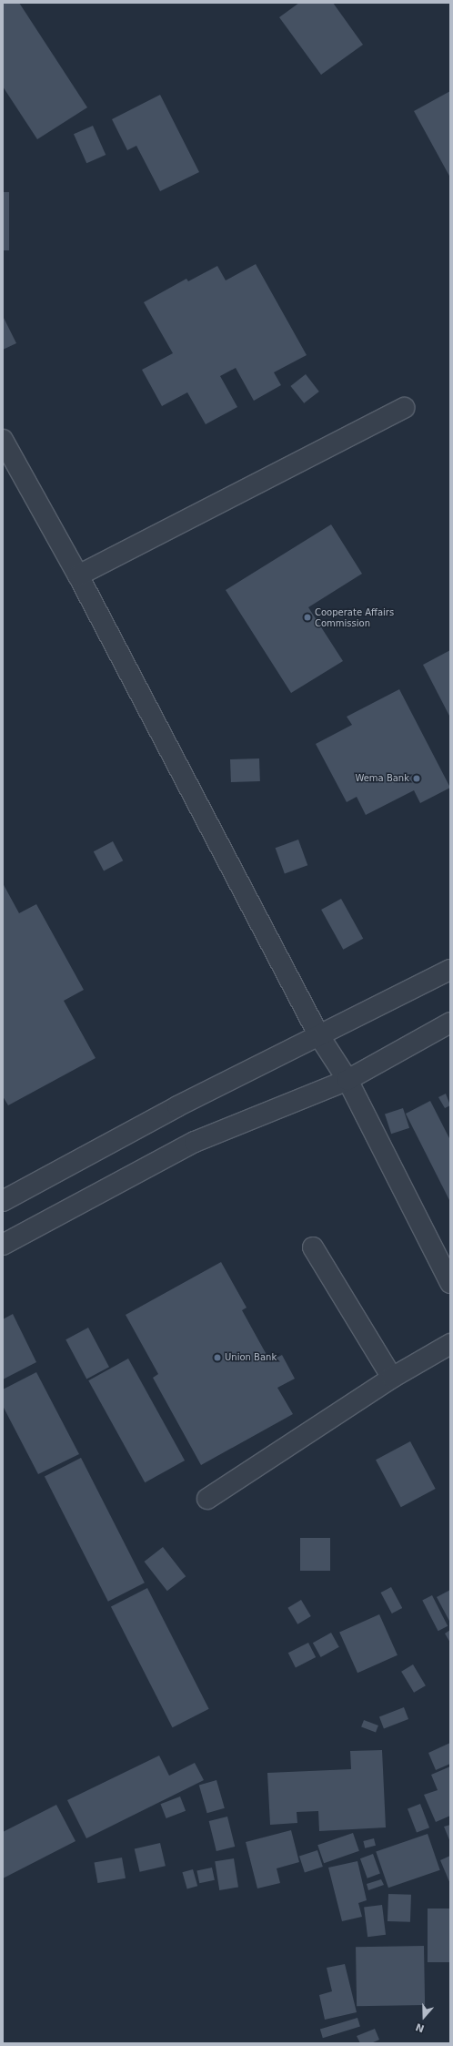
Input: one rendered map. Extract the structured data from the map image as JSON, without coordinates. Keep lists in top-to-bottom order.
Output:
{
  "places": ["Cooperate Affairs Commission", "Wema Bank", "Union Bank"],
  "north": "bottom"
}
